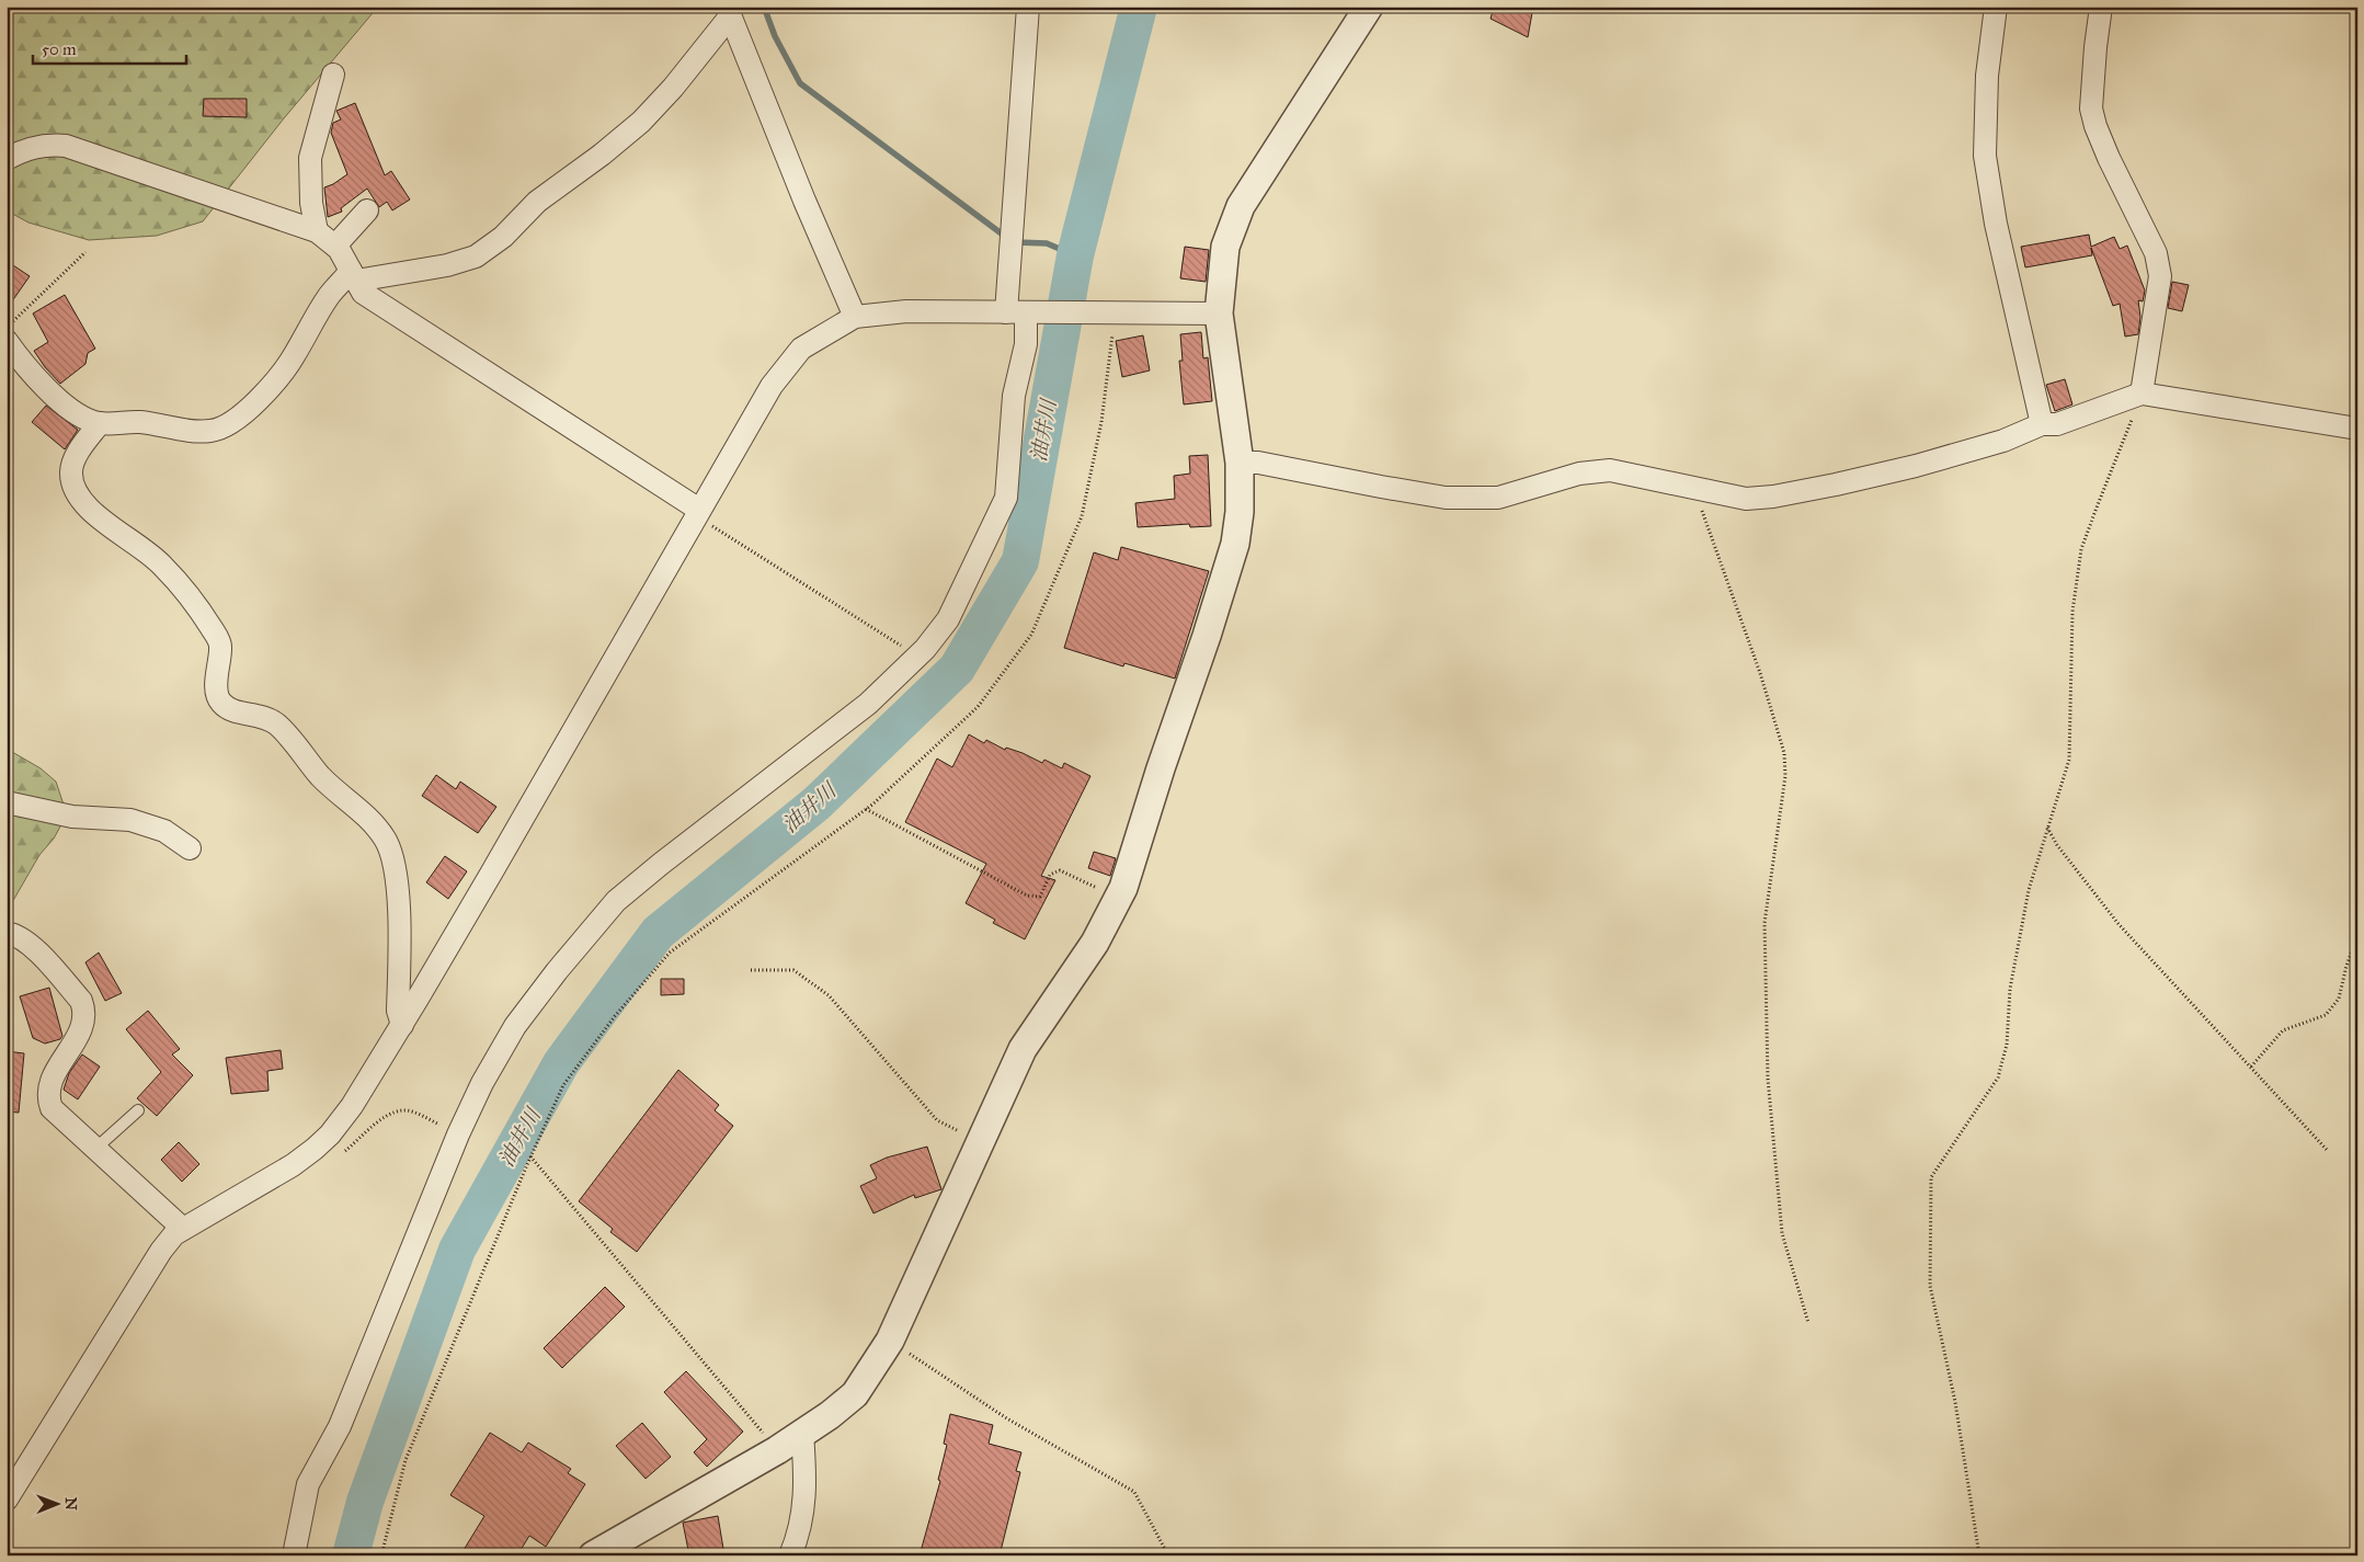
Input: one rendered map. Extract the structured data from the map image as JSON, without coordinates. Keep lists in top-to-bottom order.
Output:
{
  "water": ["油井川"],
  "scale_bar": "50 m",
  "north": "right"
}
